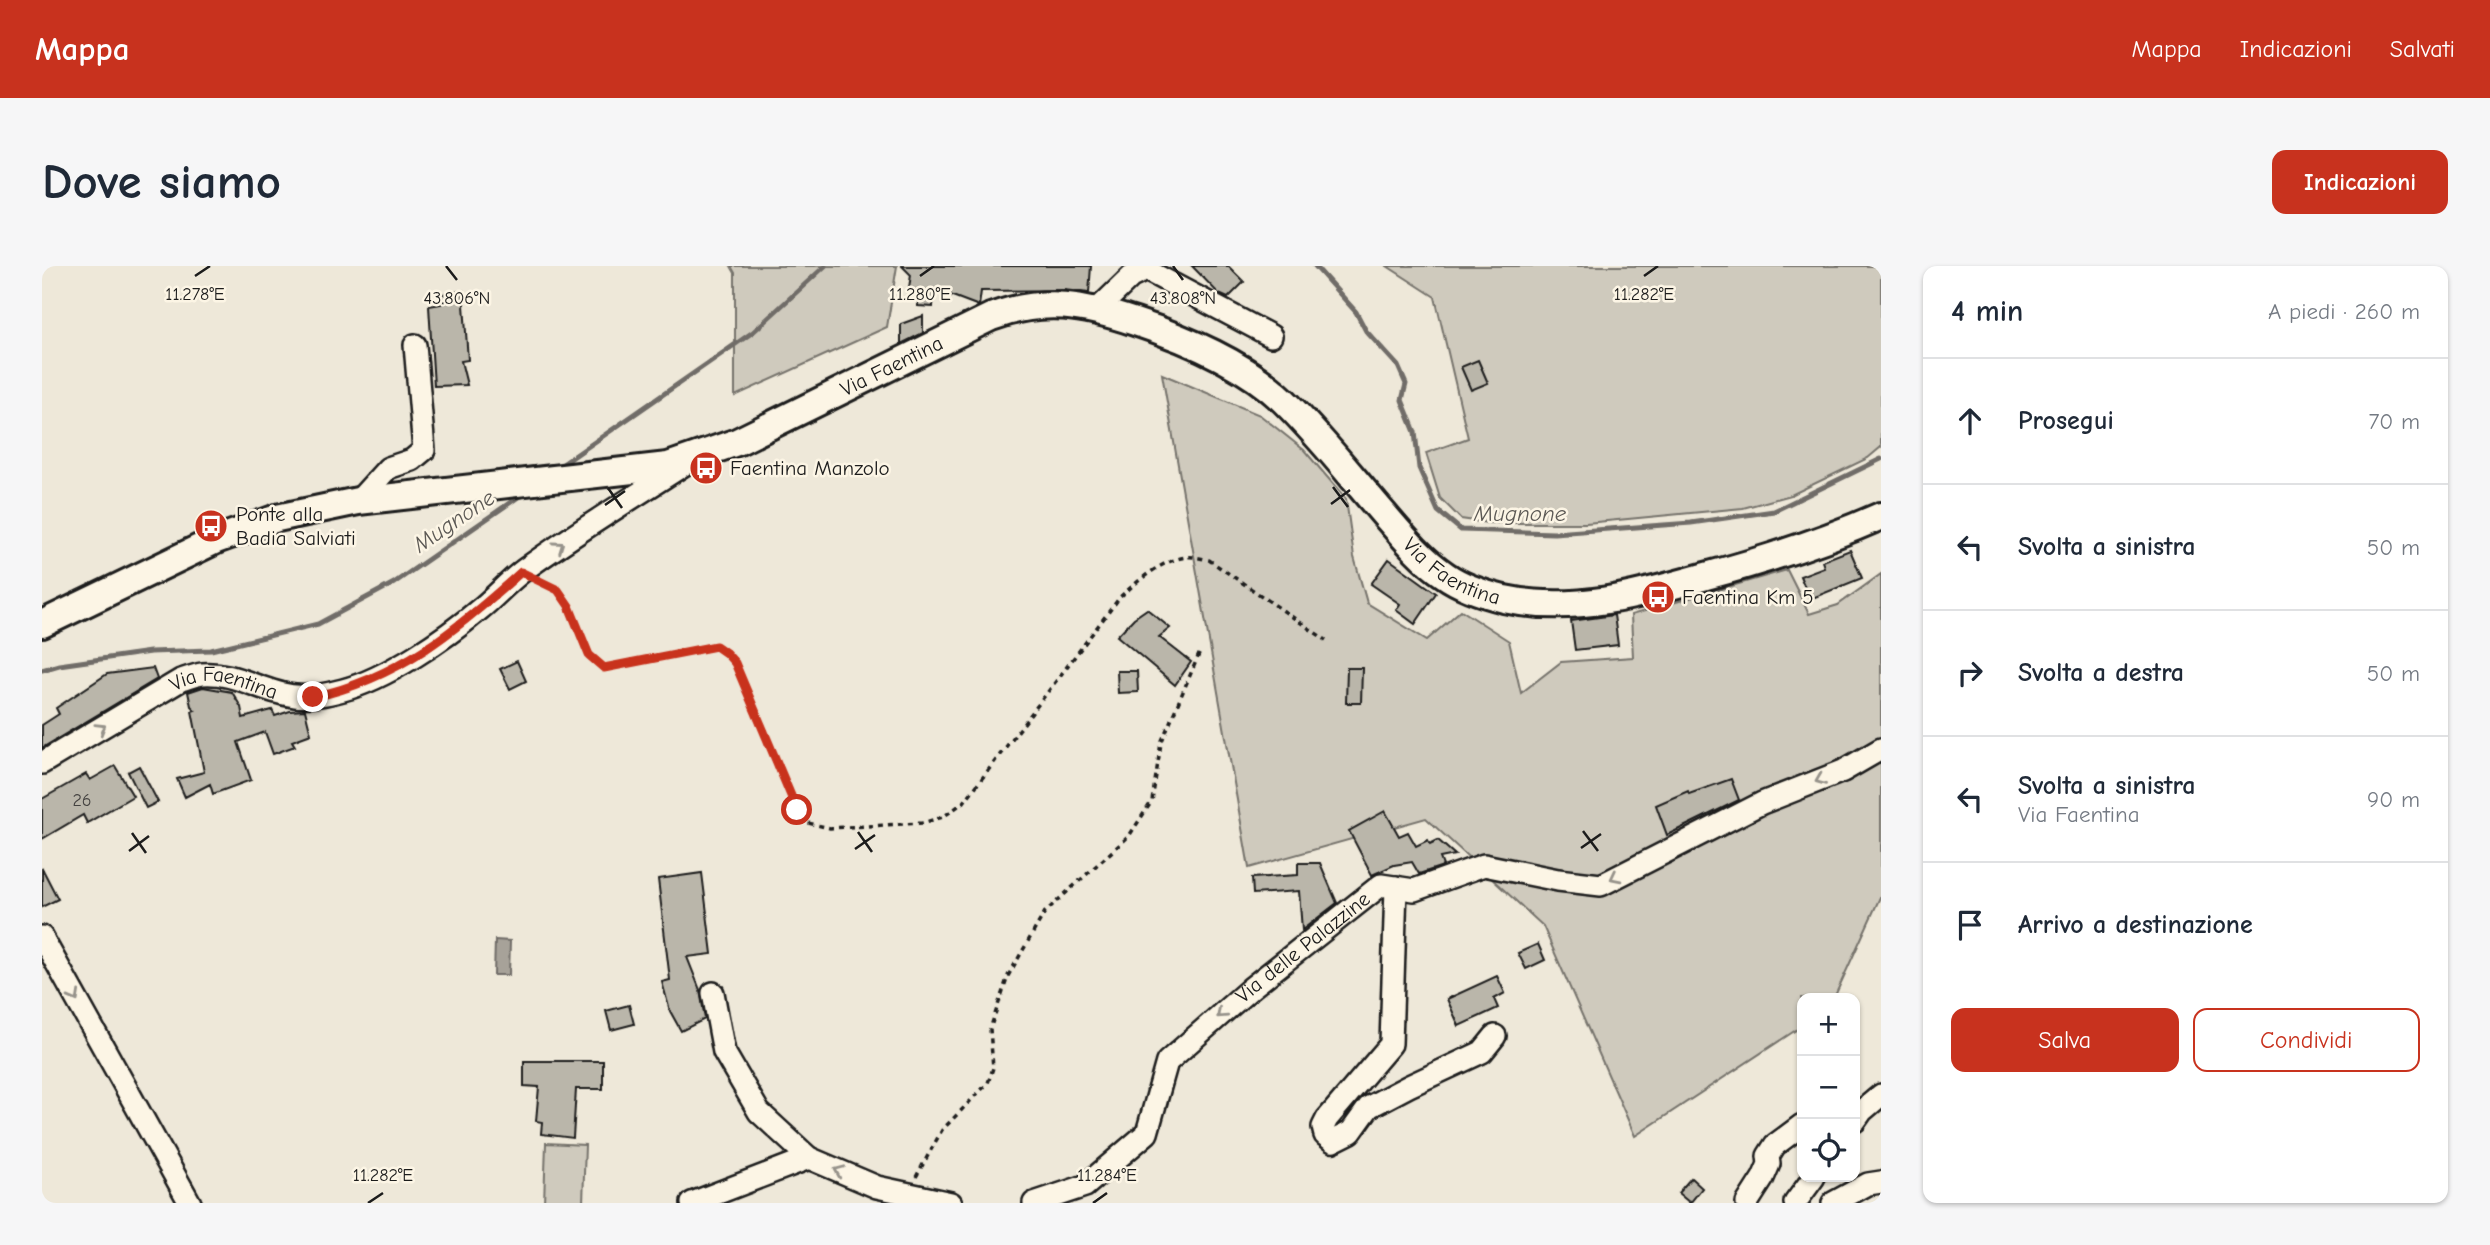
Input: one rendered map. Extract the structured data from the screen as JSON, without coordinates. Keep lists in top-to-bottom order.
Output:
{
  "streets": {
    "main road": ["Via Faentina"],
    "street": ["Via delle Palazzine"]
  },
  "one_way": ["Via delle Palazzine"],
  "water": ["Mugnone"],
  "places": {
    "bus stop": ["Faentina Manzolo", "Ponte alla Badia Salviati", "Faentina Km 5"]
  },
  "house_numbers": ["26"],
  "page": {
    "header": "Mappa",
    "nav": ["Mappa", "Indicazioni", "Salvati"],
    "buttons": [
      "Indicazioni",
      ["Salva", "Condividi"]
    ],
    "title": "Dove siamo",
    "heading": ["4 min", "A piedi · 260 m"],
    "list": [
      ["Prosegui", "70 m"],
      ["Svolta a sinistra", "50 m"],
      ["Svolta a destra", "50 m"],
      ["Svolta a sinistra", "Via Faentina", "90 m"],
      "Arrivo a destinazione"
    ],
    "map_buttons": ["+", "−"]
  },
  "coordinates": [
    "11.278°E",
    "11.280°E",
    "11.282°E",
    "43.806°N",
    "43.808°N",
    "11.284°E"
  ]
}
